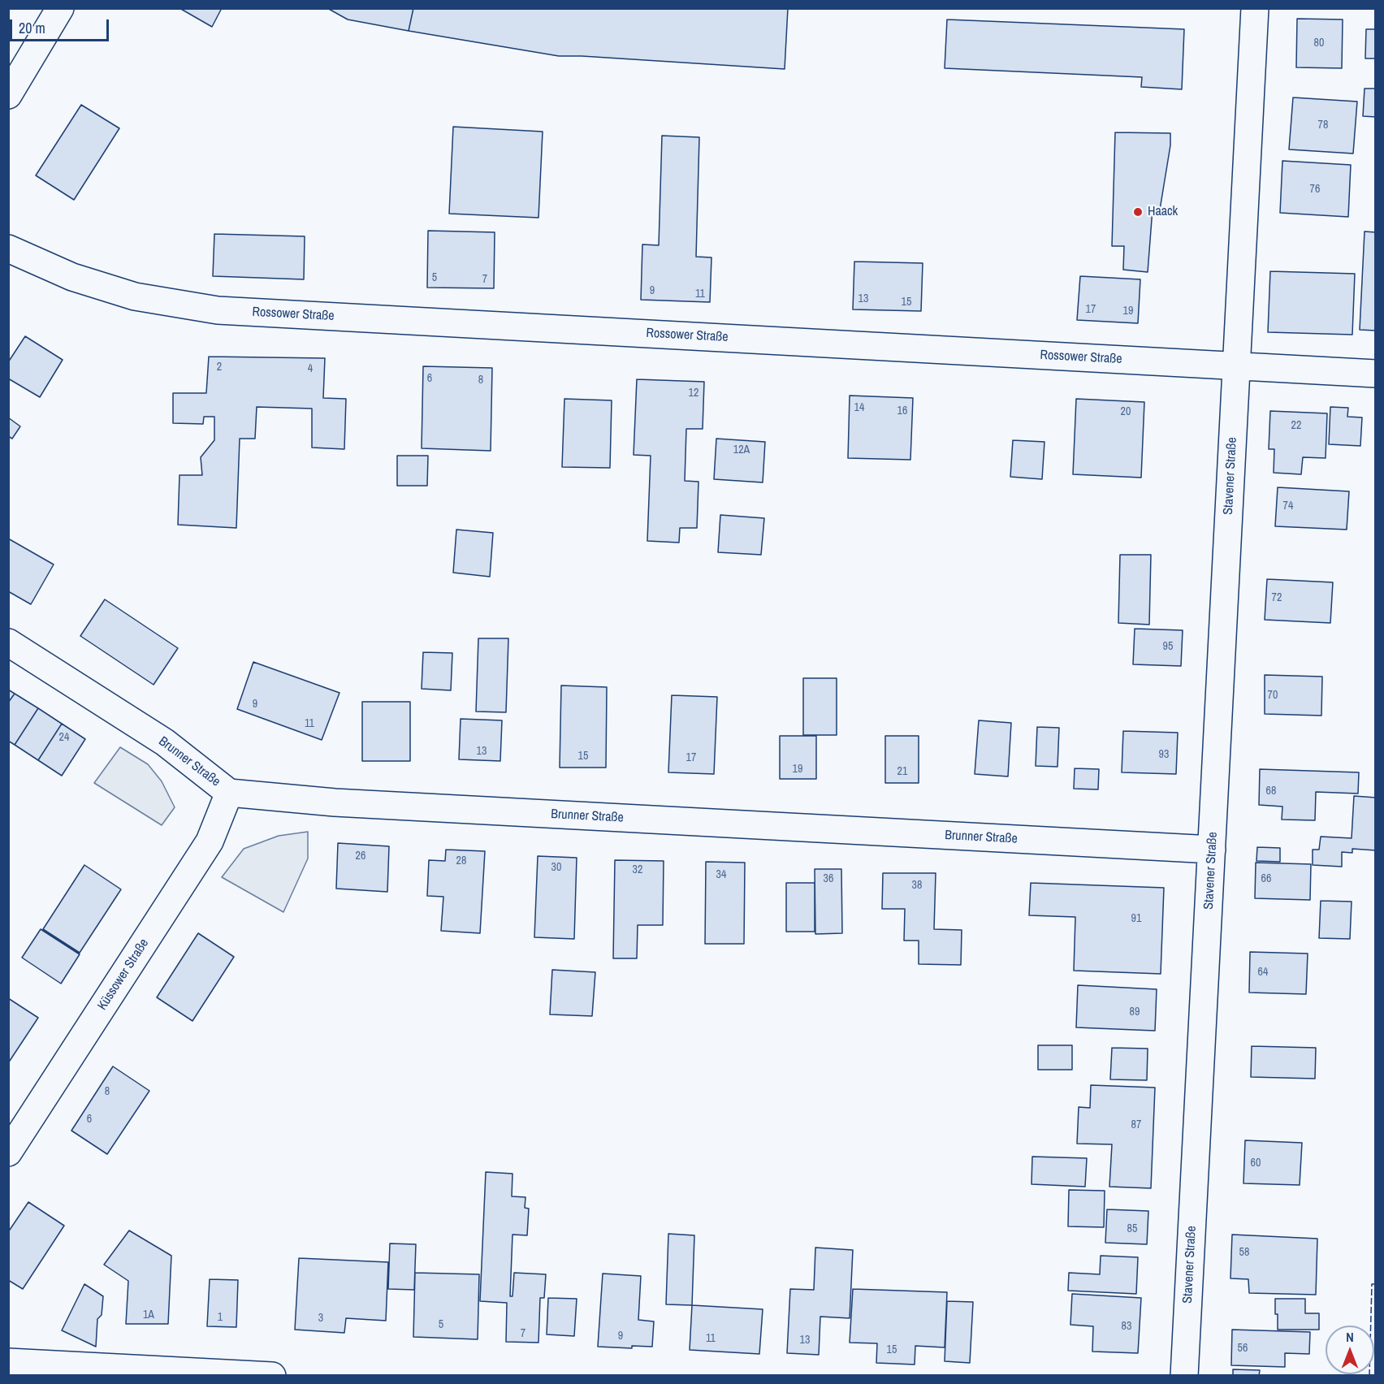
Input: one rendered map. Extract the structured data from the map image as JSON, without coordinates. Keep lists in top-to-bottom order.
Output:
{
  "streets": {
    "street": [
      "Rossower Straße",
      "Stavener Straße",
      "Brunner Straße",
      "Küssower Straße"
    ]
  },
  "crossings": [
    ["Rossower Straße", "Stavener Straße"],
    ["Stavener Straße", "Brunner Straße"],
    ["Brunner Straße", "Küssower Straße"]
  ],
  "places": ["Haack"],
  "house_numbers": [
    "80",
    "78",
    "76",
    "5",
    "7",
    "9",
    "11",
    "13",
    "15",
    "17",
    "19",
    "2",
    "4",
    "6",
    "8",
    "12",
    "14",
    "16",
    "20",
    "22",
    "12A",
    "74",
    "72",
    "95",
    "70",
    "9",
    "11",
    "24",
    "13",
    "93",
    "15",
    "17",
    "19",
    "21",
    "68",
    "26",
    "28",
    "30",
    "32",
    "34",
    "36",
    "66",
    "38",
    "91",
    "64",
    "89",
    "8",
    "6",
    "87",
    "60",
    "85",
    "58",
    "1A",
    "1",
    "3",
    "5",
    "83",
    "7",
    "9",
    "11",
    "13",
    "56",
    "15"
  ],
  "scale_bar": "20 m",
  "north": "top"
}
